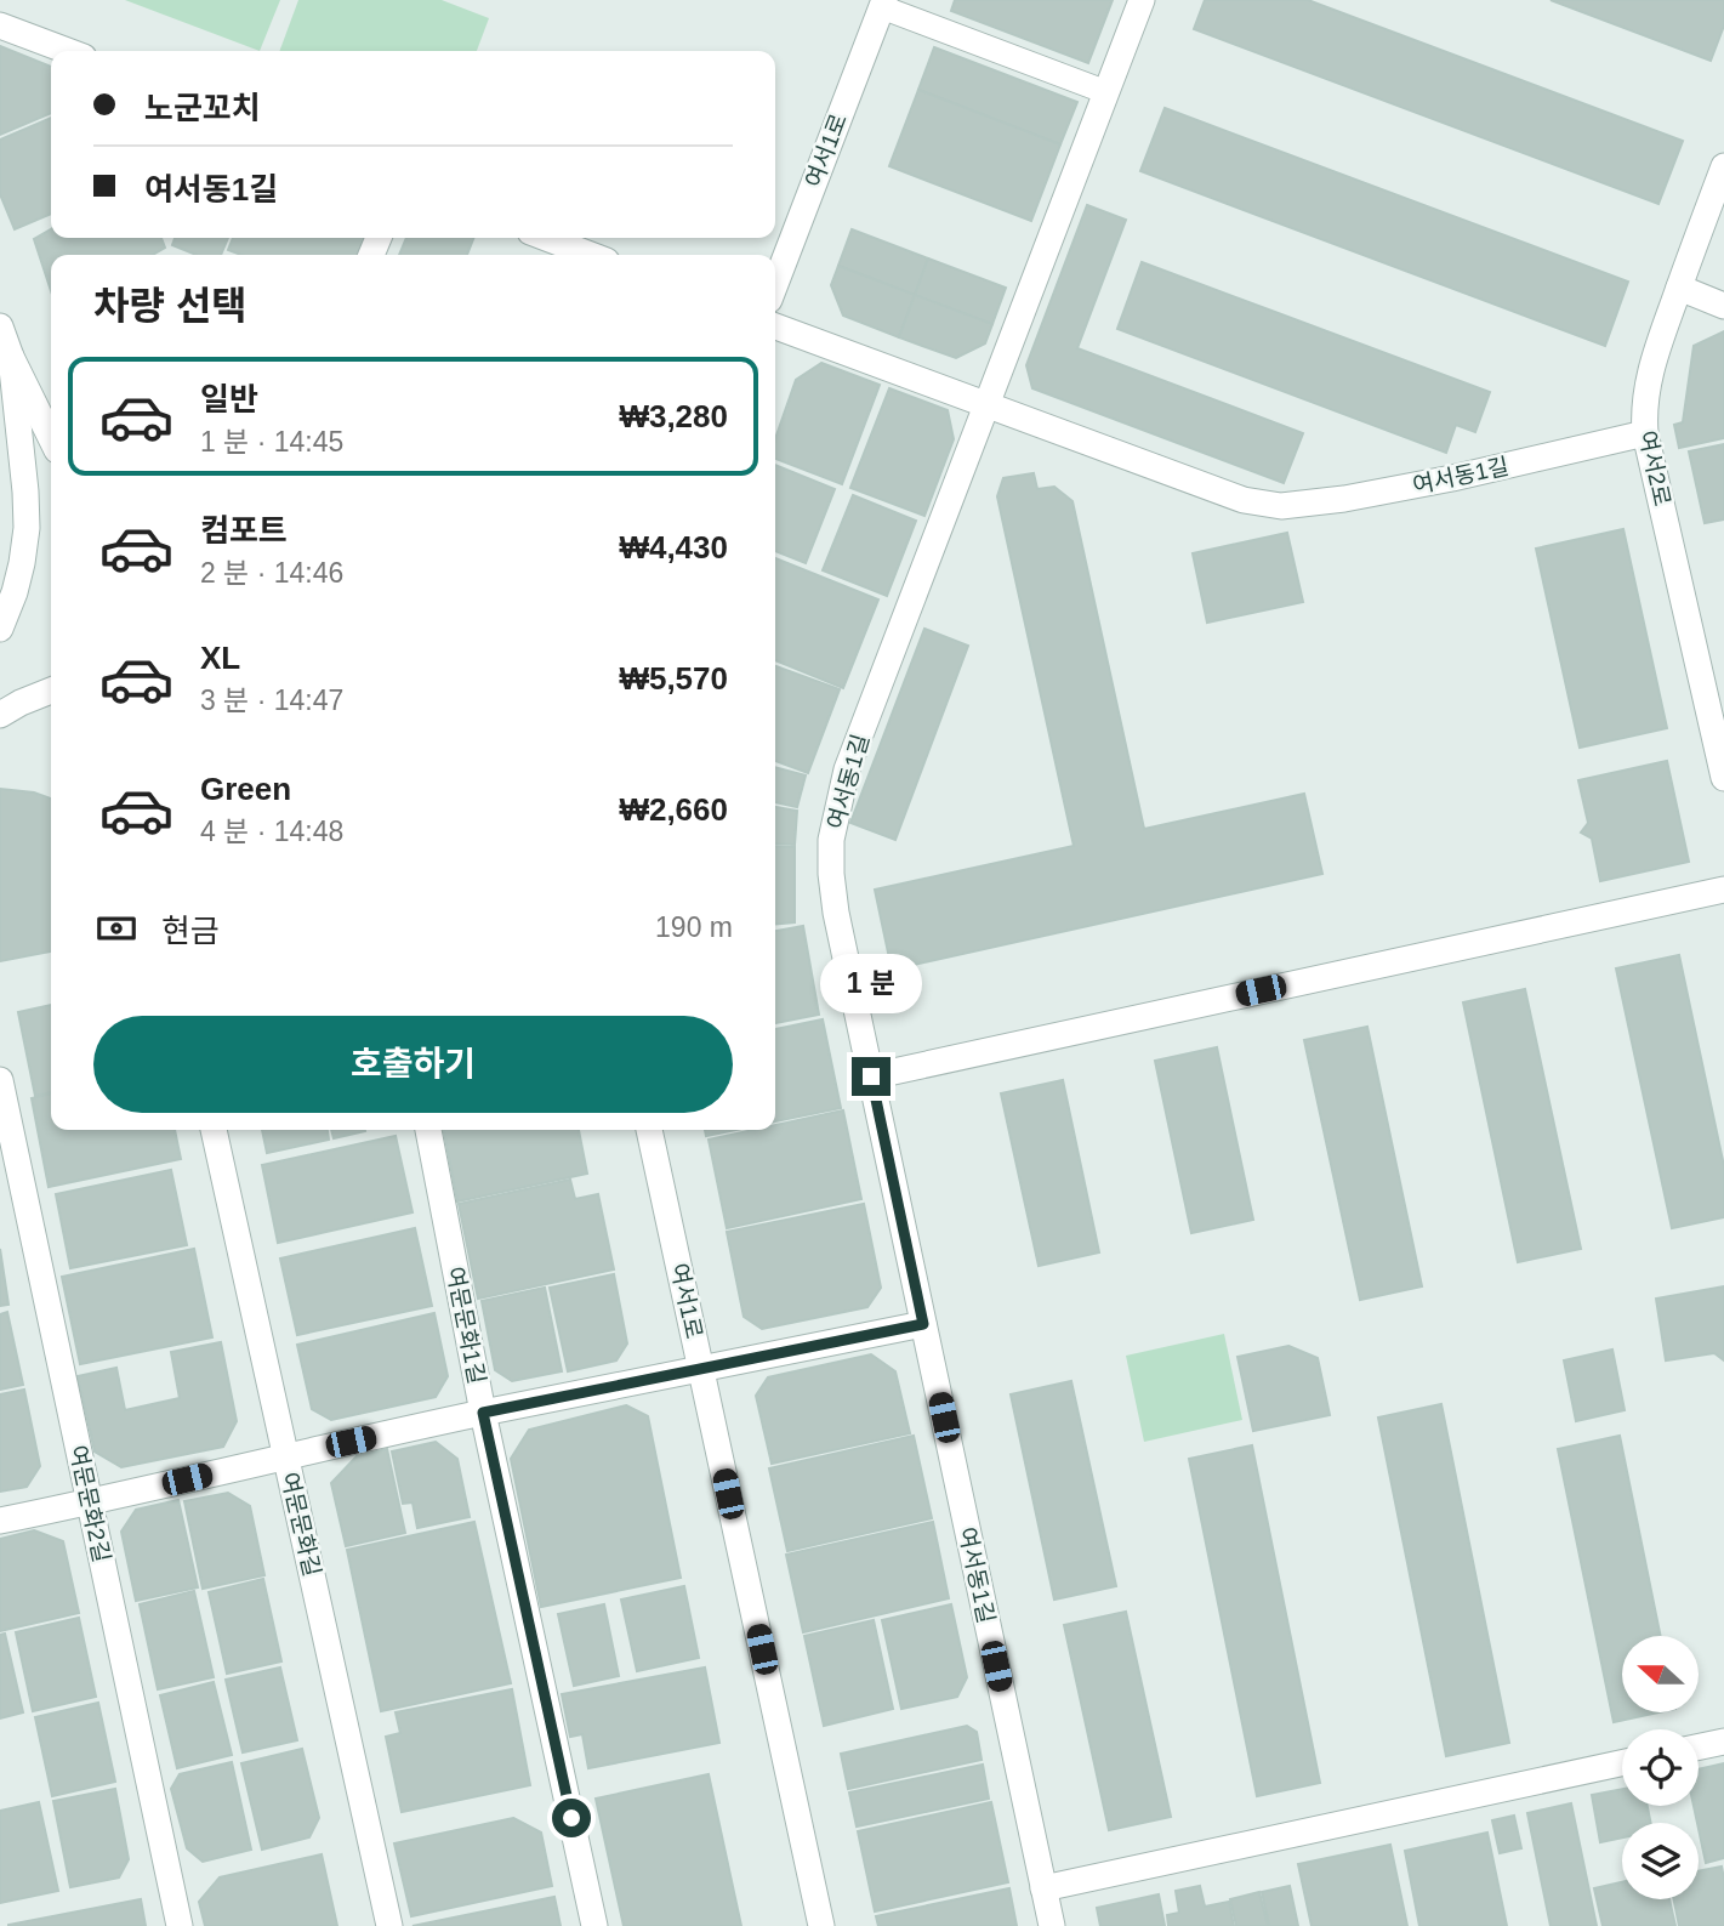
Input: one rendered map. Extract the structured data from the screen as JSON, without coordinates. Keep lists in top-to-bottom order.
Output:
{
  "streets": {
    "street": [
      "여서1로",
      "여서2로",
      "여서동1길",
      "여문문화1길",
      "여문문화2길",
      "여문문화길"
    ]
  },
  "crossings": [
    ["여서2로", "여서동1길"]
  ],
  "north": "left",
  "page": {
    "banner": ["노군꼬치", "여서동1길"],
    "heading": "차량 선택",
    "list": [
      {
        "name": "일반",
        "note": "1 분 · 14:45",
        "value": "₩3,280"
      },
      {
        "name": "컴포트",
        "note": "2 분 · 14:46",
        "value": "₩4,430"
      },
      {
        "name": "XL",
        "note": "3 분 · 14:47",
        "value": "₩5,570"
      },
      {
        "name": "Green",
        "note": "4 분 · 14:48",
        "value": "₩2,660"
      }
    ],
    "pay": ["현금", "190 m"],
    "bubble": "1 분",
    "buttons": "호출하기"
  }
}
